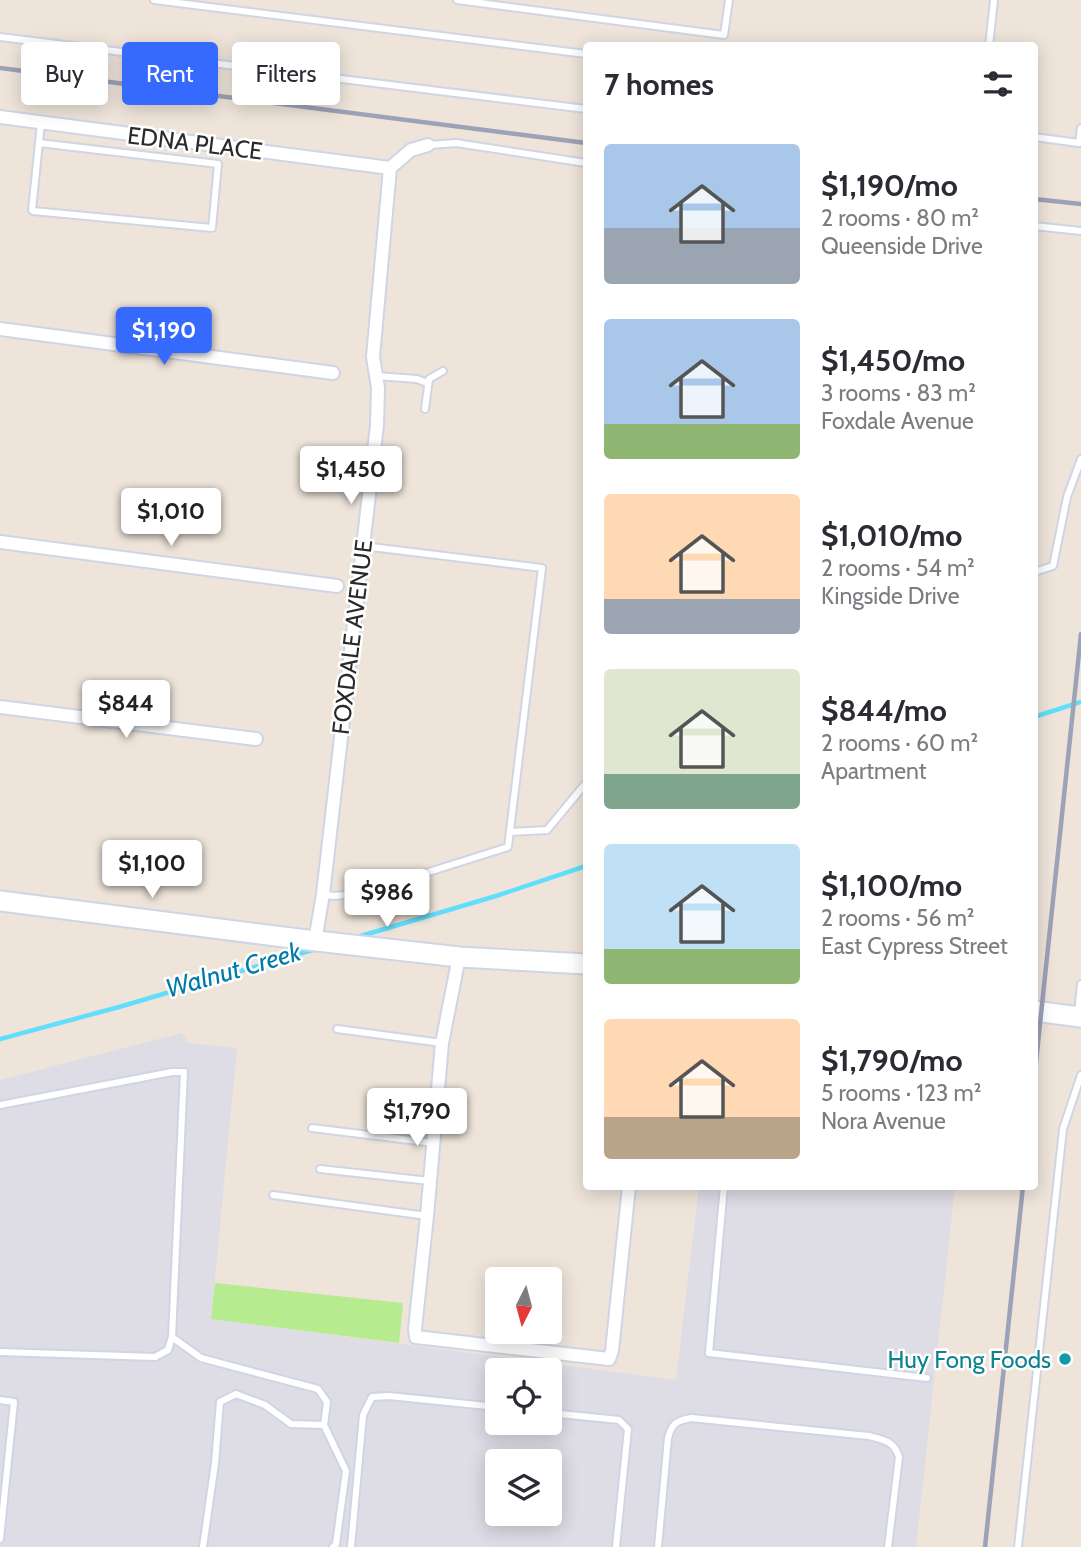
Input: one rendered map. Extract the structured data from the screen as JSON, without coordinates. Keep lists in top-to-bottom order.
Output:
{
  "streets": {
    "street": ["EDNA PLACE", "FOXDALE AVENUE"]
  },
  "crossings": [
    ["EDNA PLACE", "FOXDALE AVENUE"]
  ],
  "water": ["Walnut Creek"],
  "places": ["Huy Fong Foods"],
  "north": "bottom",
  "page": {
    "chip": ["Buy", "Rent", "Filters"],
    "heading": "7 homes",
    "list": [
      {
        "name": "$1,190/mo",
        "note": "2 rooms · 80 m² · Queenside Drive"
      },
      {
        "name": "$1,450/mo",
        "note": "3 rooms · 83 m² · Foxdale Avenue"
      },
      {
        "name": "$1,010/mo",
        "note": "2 rooms · 54 m² · Kingside Drive"
      },
      {
        "name": "$844/mo",
        "note": "2 rooms · 60 m² · Apartment"
      },
      {
        "name": "$1,100/mo",
        "note": "2 rooms · 56 m² · East Cypress Street"
      },
      {
        "name": "$1,790/mo",
        "note": "5 rooms · 123 m² · Nora Avenue"
      }
    ],
    "price": [
      "$1,190",
      "$1,450",
      "$1,010",
      "$844",
      "$1,100",
      "$986",
      "$1,790"
    ]
  }
}
